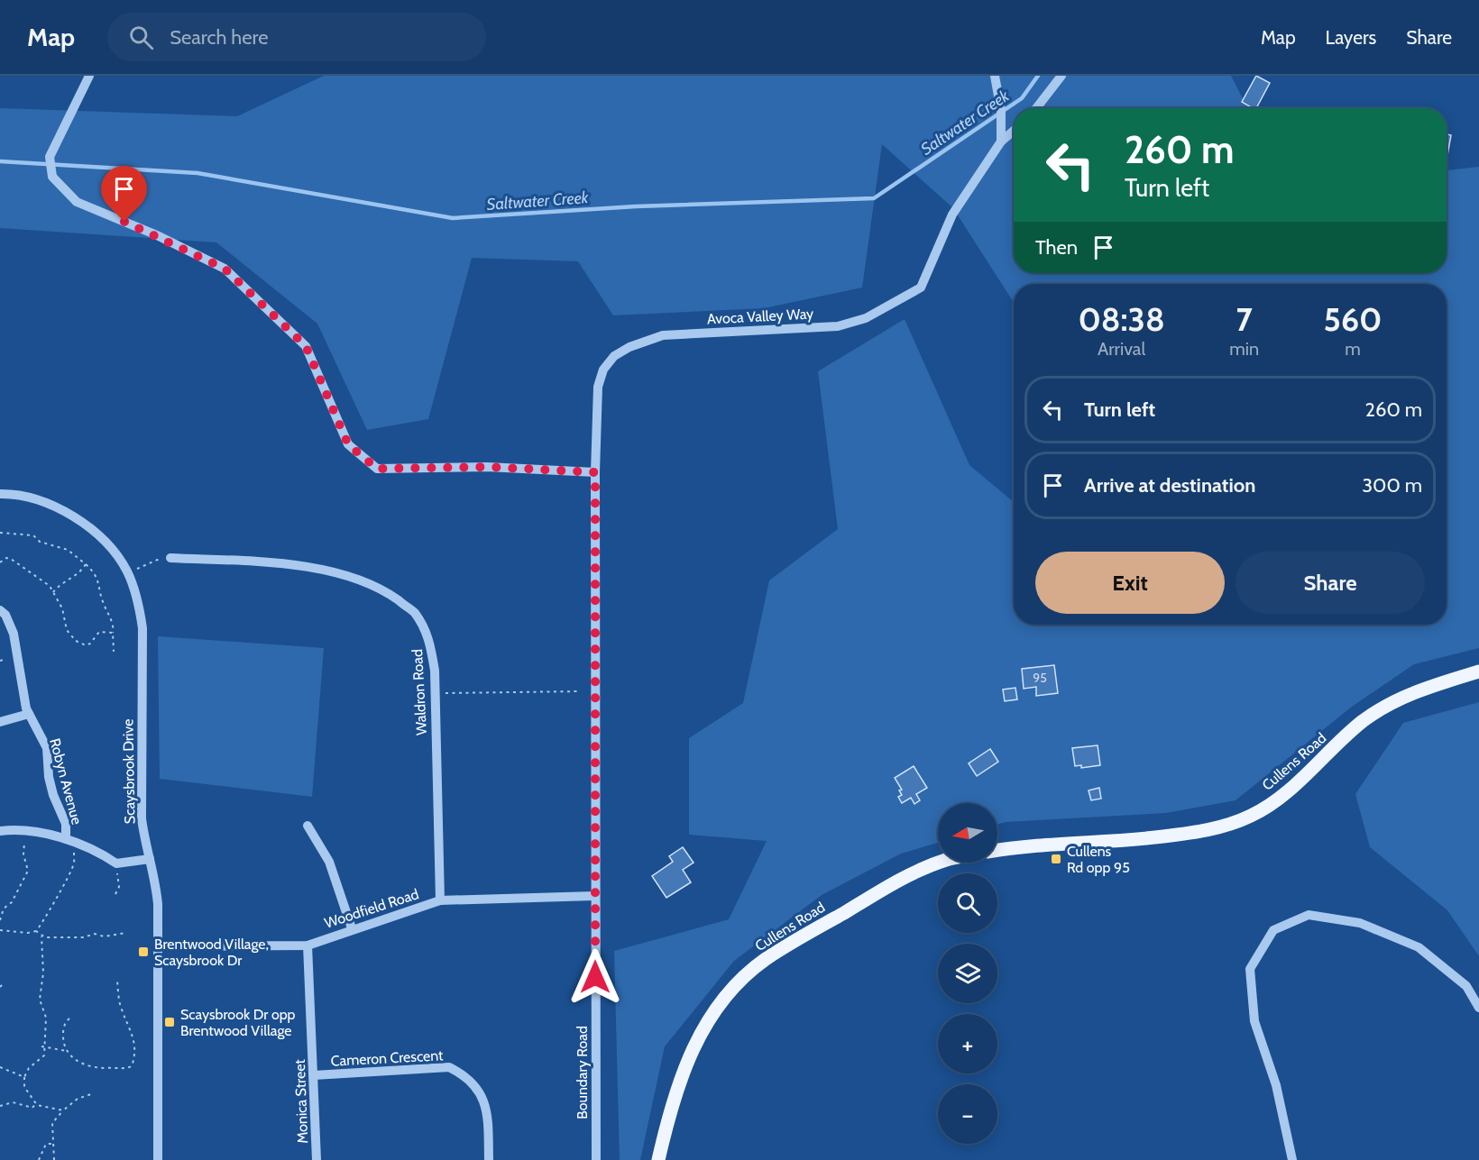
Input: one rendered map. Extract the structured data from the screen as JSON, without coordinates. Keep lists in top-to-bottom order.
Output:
{
  "streets": {
    "main road": ["Cullens Road"],
    "street": [
      "Avoca Valley Way",
      "Waldron Road",
      "Scaysbrook Drive",
      "Robyn Avenue",
      "Woodfield Road",
      "Cameron Crescent",
      "Boundary Road",
      "Monica Street"
    ]
  },
  "crossings": [
    ["Avoca Valley Way", "Boundary Road"],
    ["Waldron Road", "Woodfield Road"],
    ["Scaysbrook Drive", "Woodfield Road"],
    ["Woodfield Road", "Boundary Road"],
    ["Woodfield Road", "Monica Street"],
    ["Cameron Crescent", "Monica Street"]
  ],
  "water": ["Saltwater Creek"],
  "places": {
    "transit": ["Cullens Rd opp 95", "Brentwood Village, Scaysbrook Dr", "Scaysbrook Dr opp Brentwood Village"]
  },
  "house_numbers": ["95"],
  "north": "left",
  "page": {
    "header": "Map",
    "search": "Search here",
    "nav": ["Map", "Layers", "Share"],
    "turn": ["260 m", "Turn left"],
    "then": "Then",
    "eta": [
      "08:38",
      "Arrival",
      "7",
      "min",
      "560",
      "m"
    ],
    "list": [
      {
        "name": "Turn left",
        "value": "260 m"
      },
      {
        "name": "Arrive at destination",
        "value": "300 m"
      }
    ],
    "buttons": ["Exit", "Share"],
    "map_buttons": ["+", "−"]
  }
}
